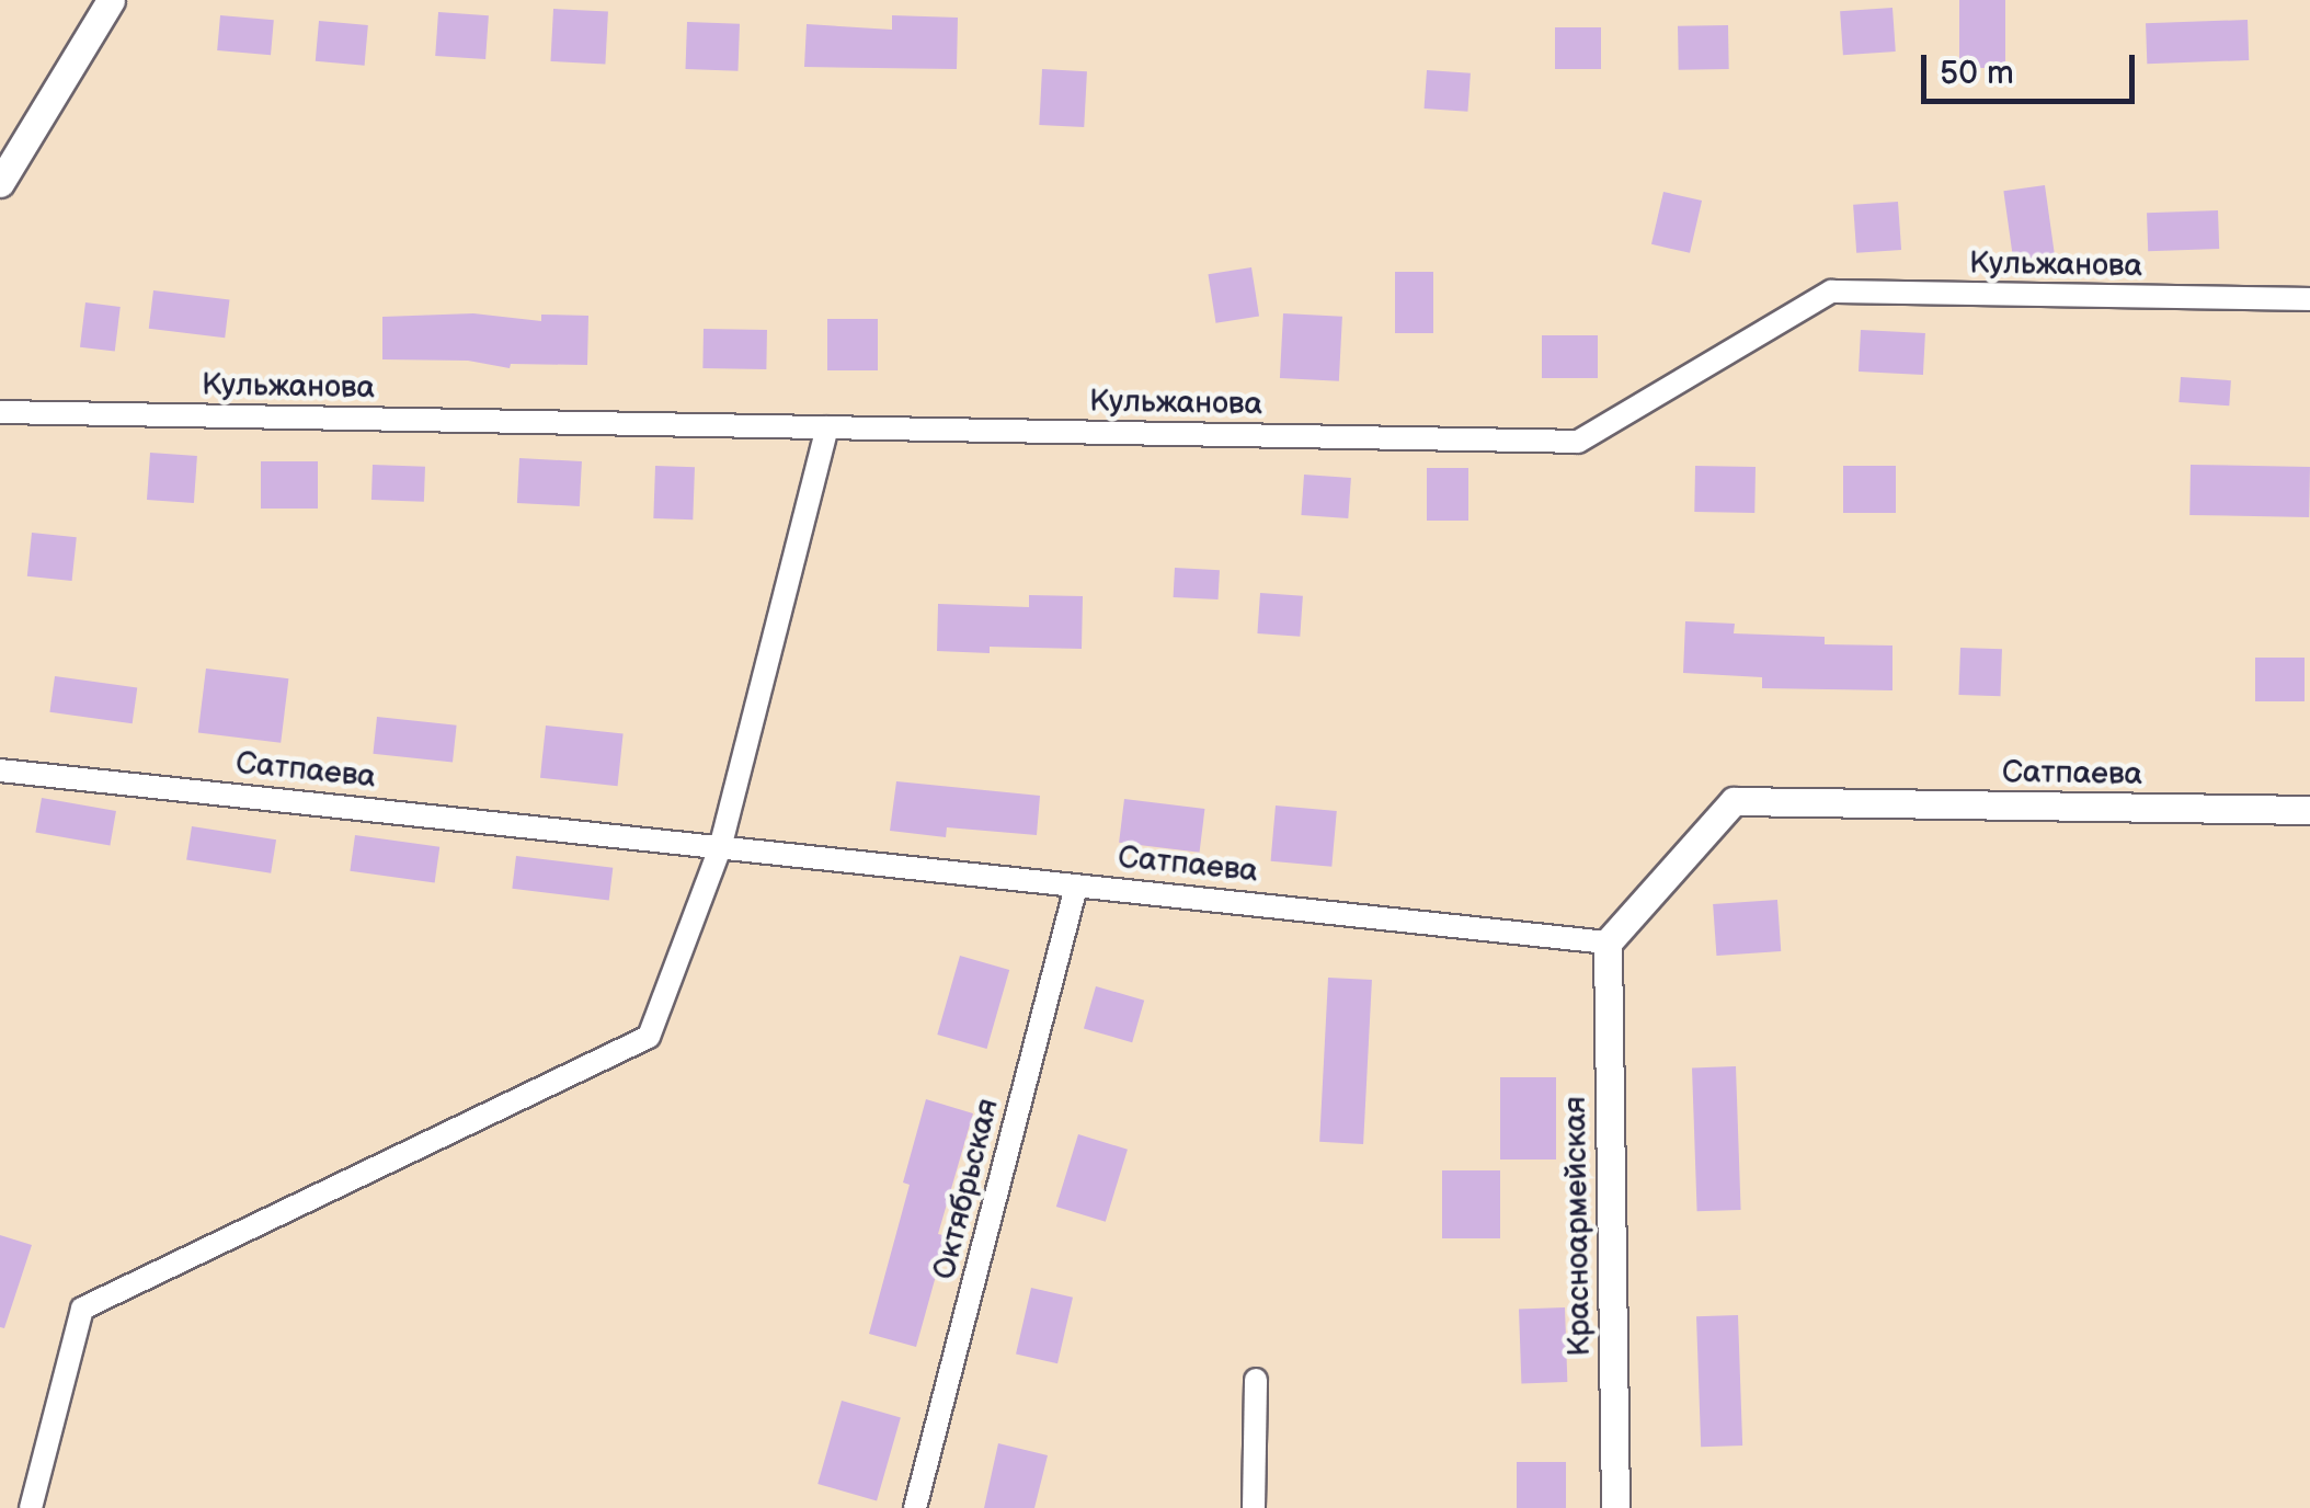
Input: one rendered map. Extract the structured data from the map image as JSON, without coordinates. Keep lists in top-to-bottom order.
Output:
{
  "streets": {
    "street": [
      "Кульжанова",
      "Сатпаева",
      "Октябрьская",
      "Красноармейская"
    ]
  },
  "crossings": [
    ["Сатпаева", "Октябрьская"],
    ["Сатпаева", "Красноармейская"]
  ],
  "scale_bar": "50 m"
}
